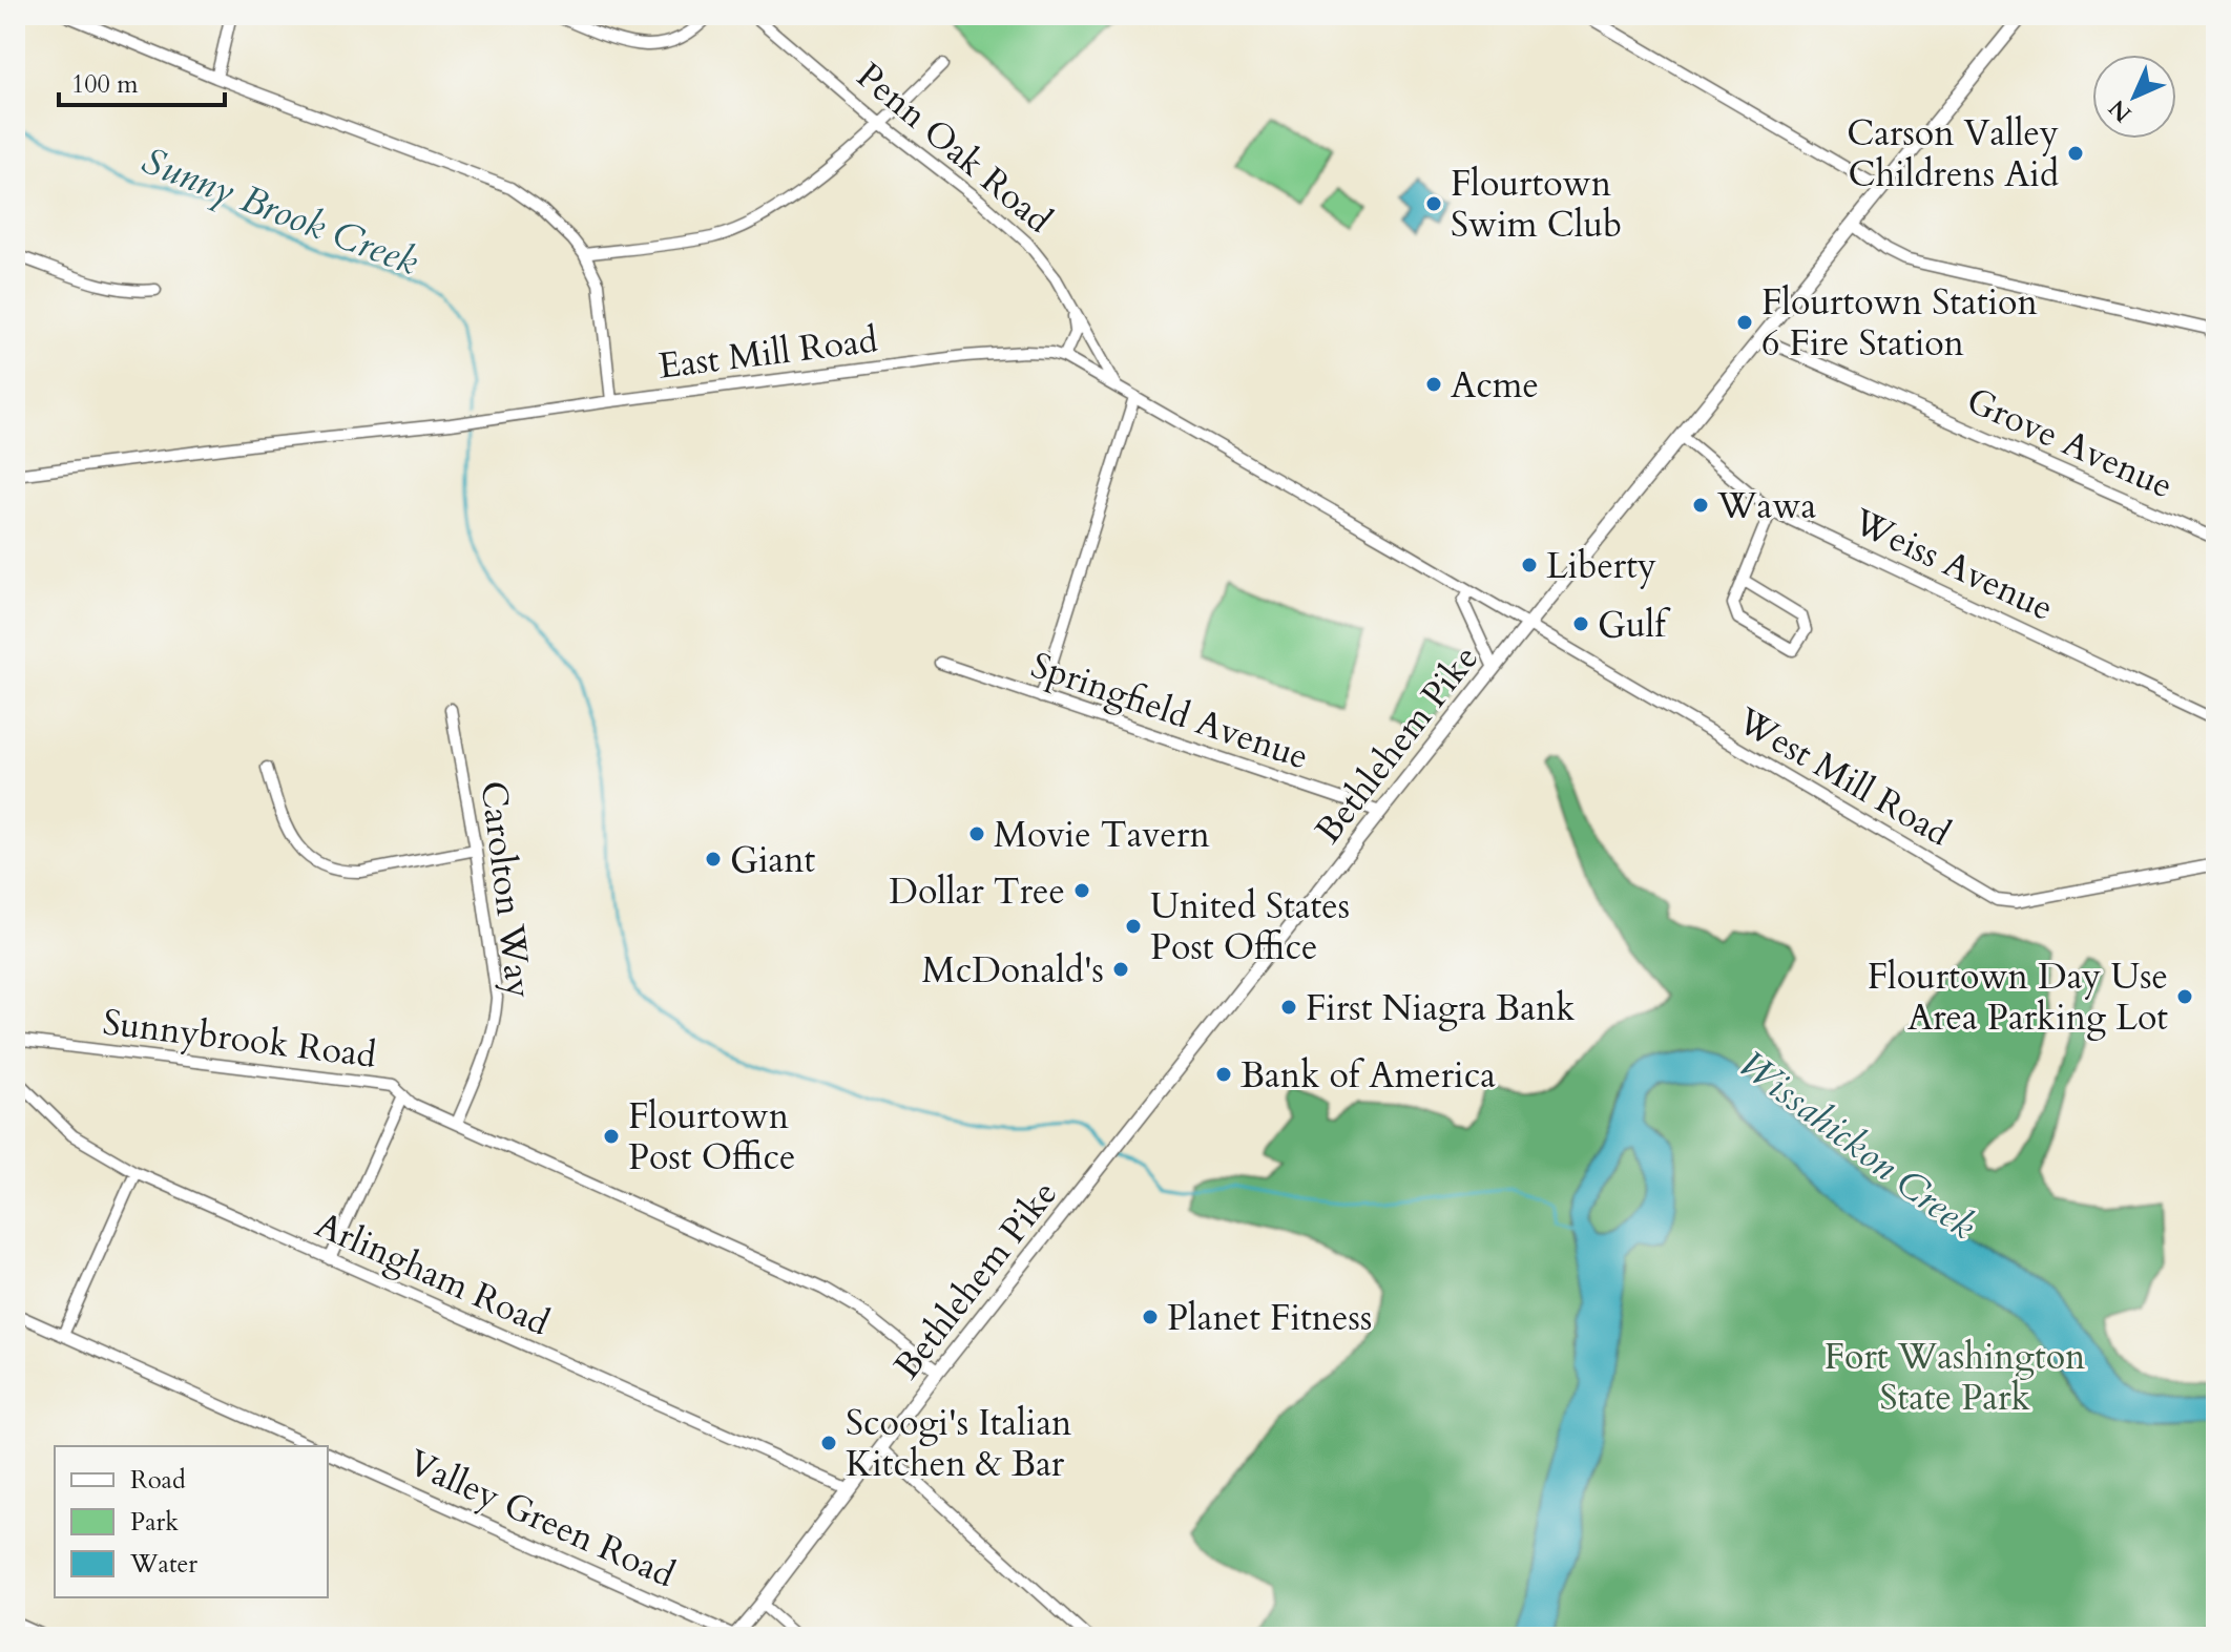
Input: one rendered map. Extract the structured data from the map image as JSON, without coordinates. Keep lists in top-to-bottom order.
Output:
{
  "streets": {
    "main road": ["Bethlehem Pike"],
    "street": [
      "Penn Oak Road",
      "East Mill Road",
      "Grove Avenue",
      "Weiss Avenue",
      "Springfield Avenue",
      "West Mill Road",
      "Carolton Way",
      "Sunnybrook Road",
      "Arlingham Road",
      "Valley Green Road"
    ]
  },
  "crossings": [
    ["Penn Oak Road", "East Mill Road"],
    ["East Mill Road", "West Mill Road"],
    ["Grove Avenue", "Bethlehem Pike"],
    ["Weiss Avenue", "Bethlehem Pike"],
    ["Springfield Avenue", "Bethlehem Pike"],
    ["Bethlehem Pike", "West Mill Road"],
    ["Bethlehem Pike", "Sunnybrook Road"],
    ["Bethlehem Pike", "Arlingham Road"],
    ["Bethlehem Pike", "Valley Green Road"],
    ["Carolton Way", "Sunnybrook Road"]
  ],
  "water": ["Sunny Brook Creek", "Wissahickon Creek"],
  "parks": ["Fort Washington State Park"],
  "places": [
    "Carson Valley Childrens Aid",
    "Flourtown Swim Club",
    "Flourtown Station 6 Fire Station",
    "Acme",
    "Wawa",
    "Liberty",
    "Gulf",
    "Movie Tavern",
    "Giant",
    "Dollar Tree",
    "United States Post Office",
    "McDonald's",
    "Flourtown Day Use Area Parking Lot",
    "First Niagra Bank",
    "Bank of America",
    "Flourtown Post Office",
    "Planet Fitness",
    "Scoogi's Italian Kitchen & Bar"
  ],
  "legend": ["Road", "Park", "Water"],
  "scale_bar": "100 m",
  "north": "bottom left"
}
